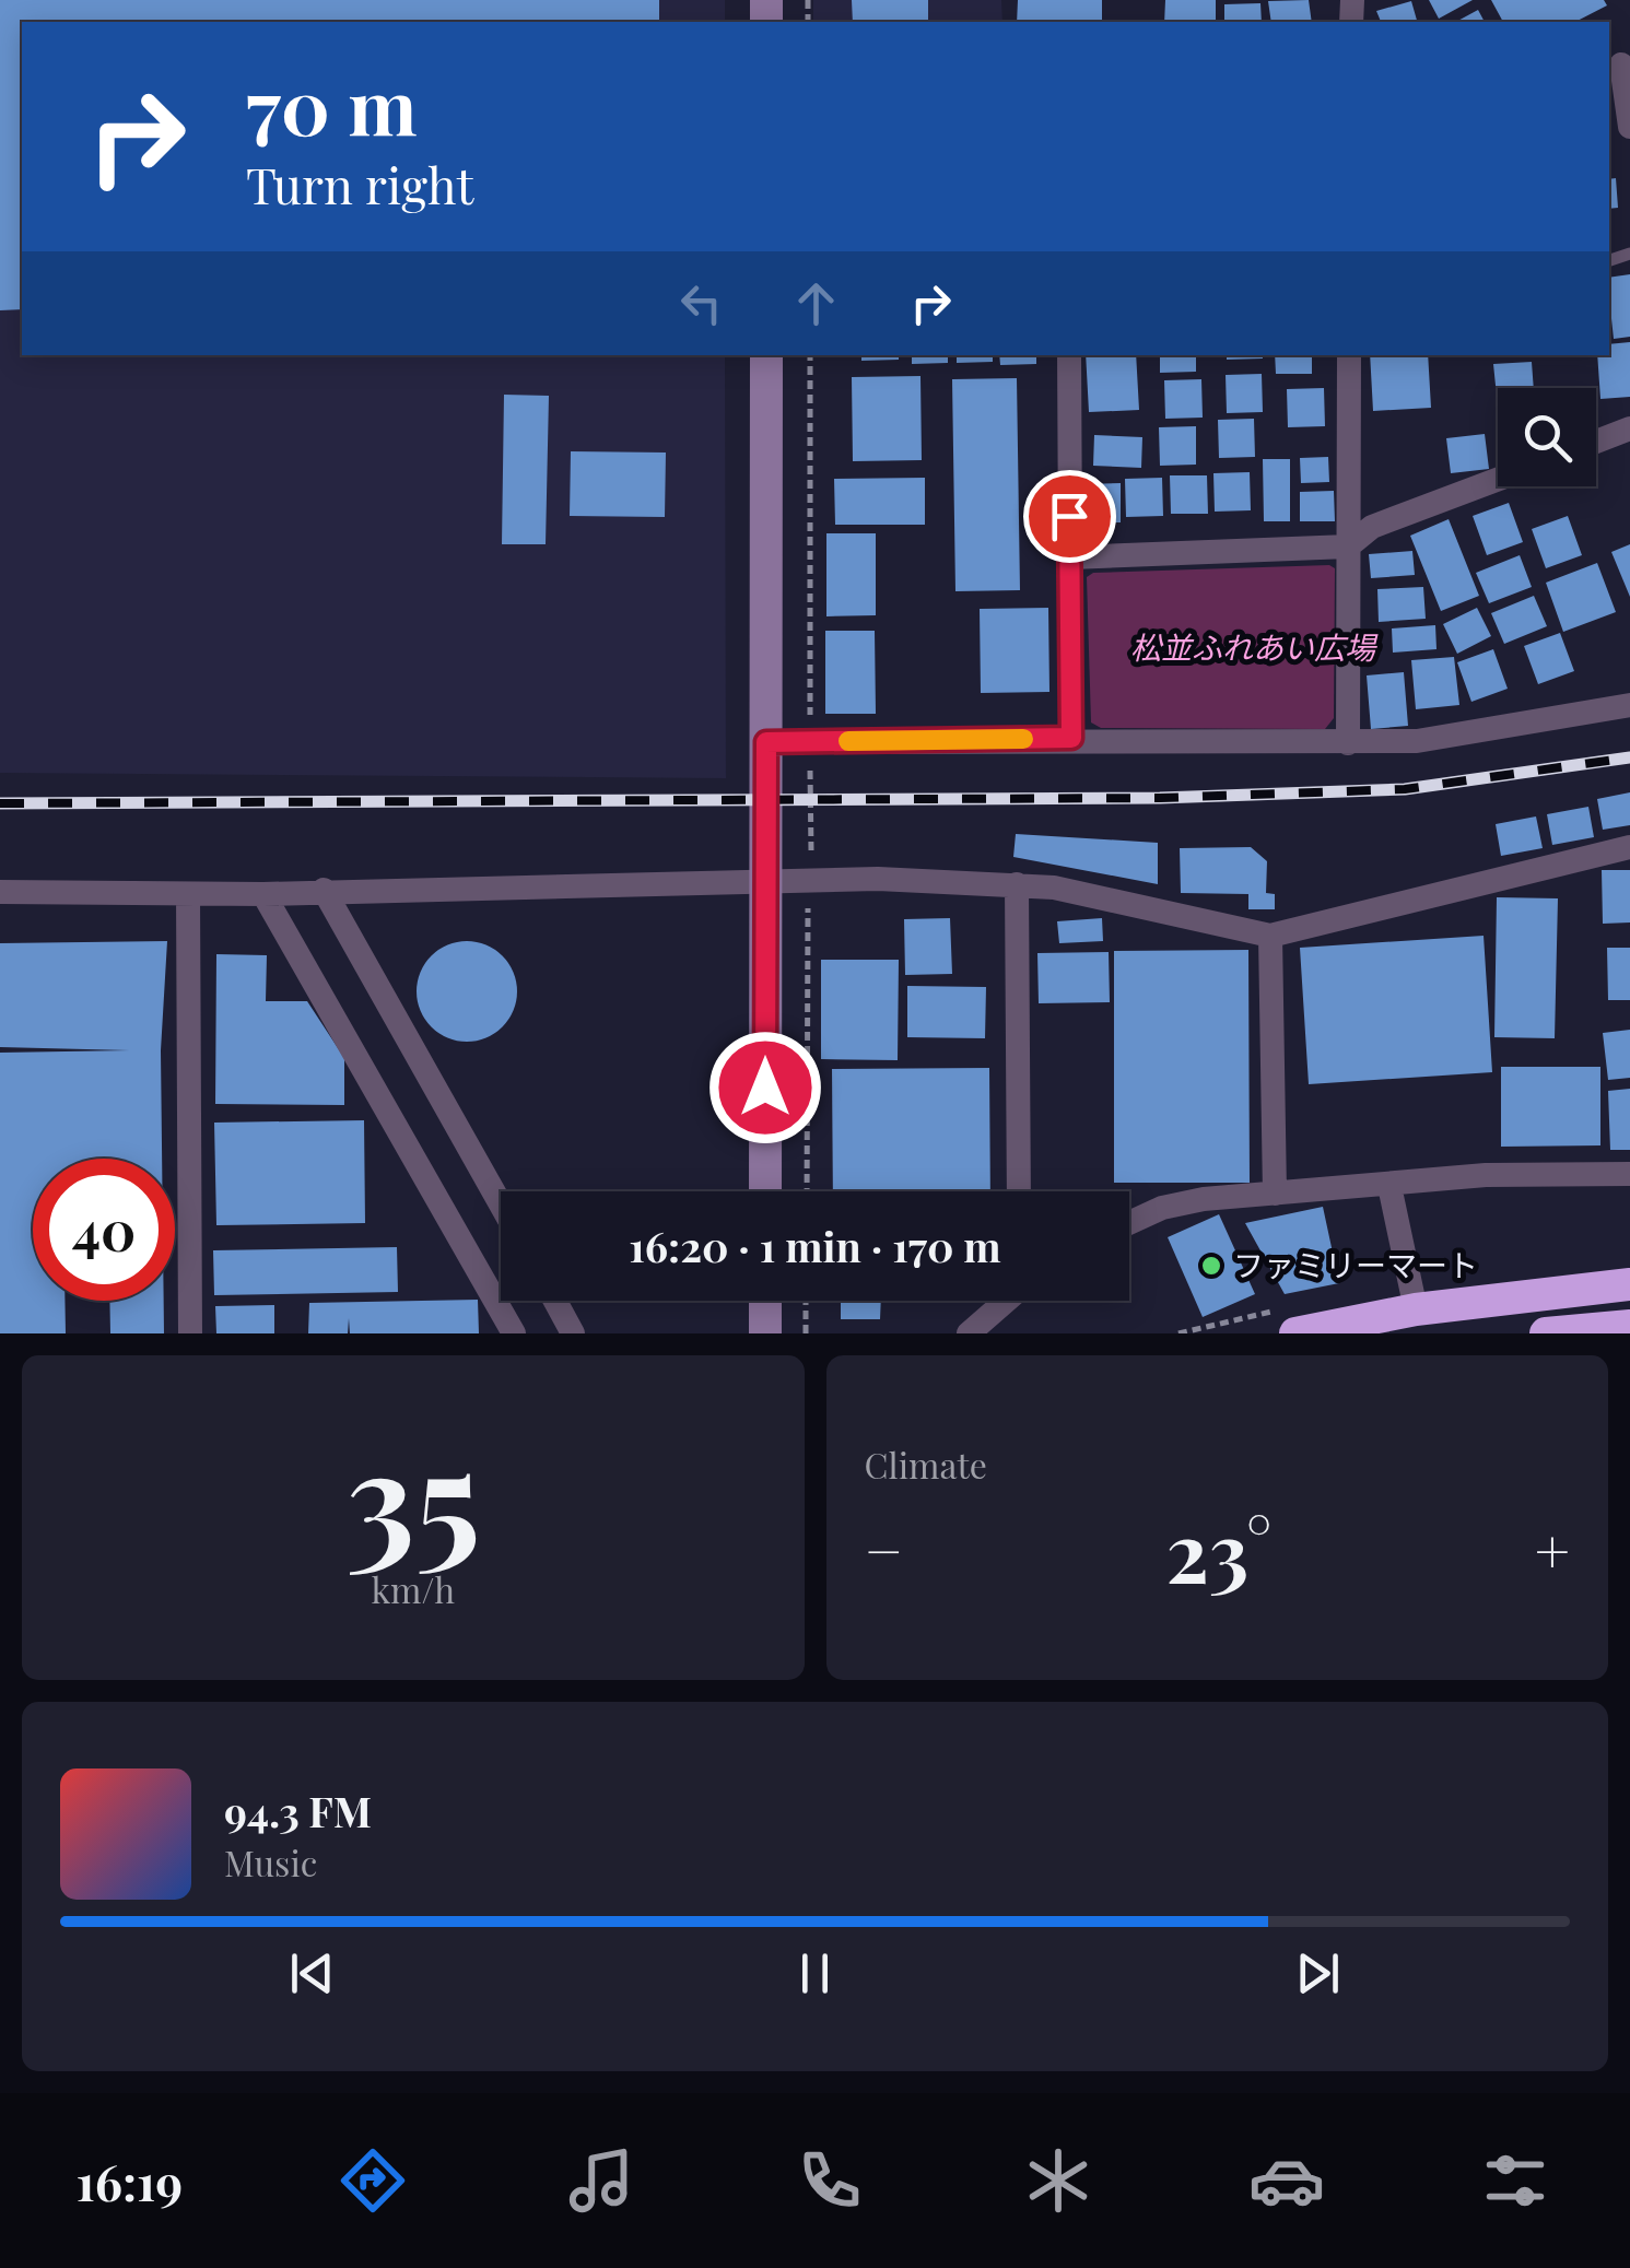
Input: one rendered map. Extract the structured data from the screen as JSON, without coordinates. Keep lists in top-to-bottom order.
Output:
{
  "parks": ["松並ふれあい広場"],
  "places": ["ファミリーマート"],
  "page": {
    "turn": ["70 m", "Turn right"],
    "limit": "40",
    "trip": "16:20 · 1 min · 170 m",
    "tile": [
      ["35", "km/h"],
      "Climate"
    ],
    "heat": ["−", "23°", "+"],
    "song": ["94.3 FM", "Music"],
    "tabs": "16:19"
  }
}
